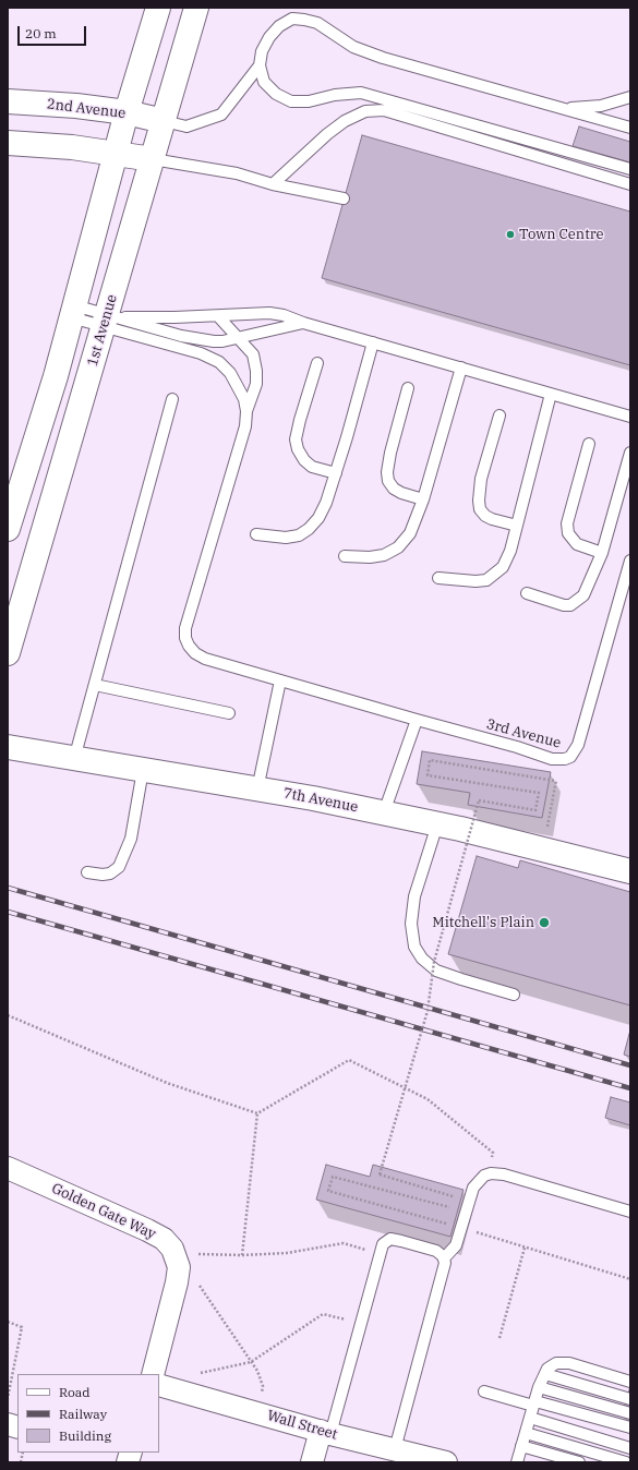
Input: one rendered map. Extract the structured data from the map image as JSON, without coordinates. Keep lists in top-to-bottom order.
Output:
{
  "streets": {
    "street": [
      "2nd Avenue",
      "1st Avenue",
      "7th Avenue",
      "Golden Gate Way",
      "Wall Street"
    ],
    "lane": ["3rd Avenue"]
  },
  "crossings": [
    ["2nd Avenue", "1st Avenue"]
  ],
  "places": ["Town Centre", "Mitchell's Plain"],
  "legend": ["Road", "Railway", "Building"],
  "scale_bar": "20 m"
}
